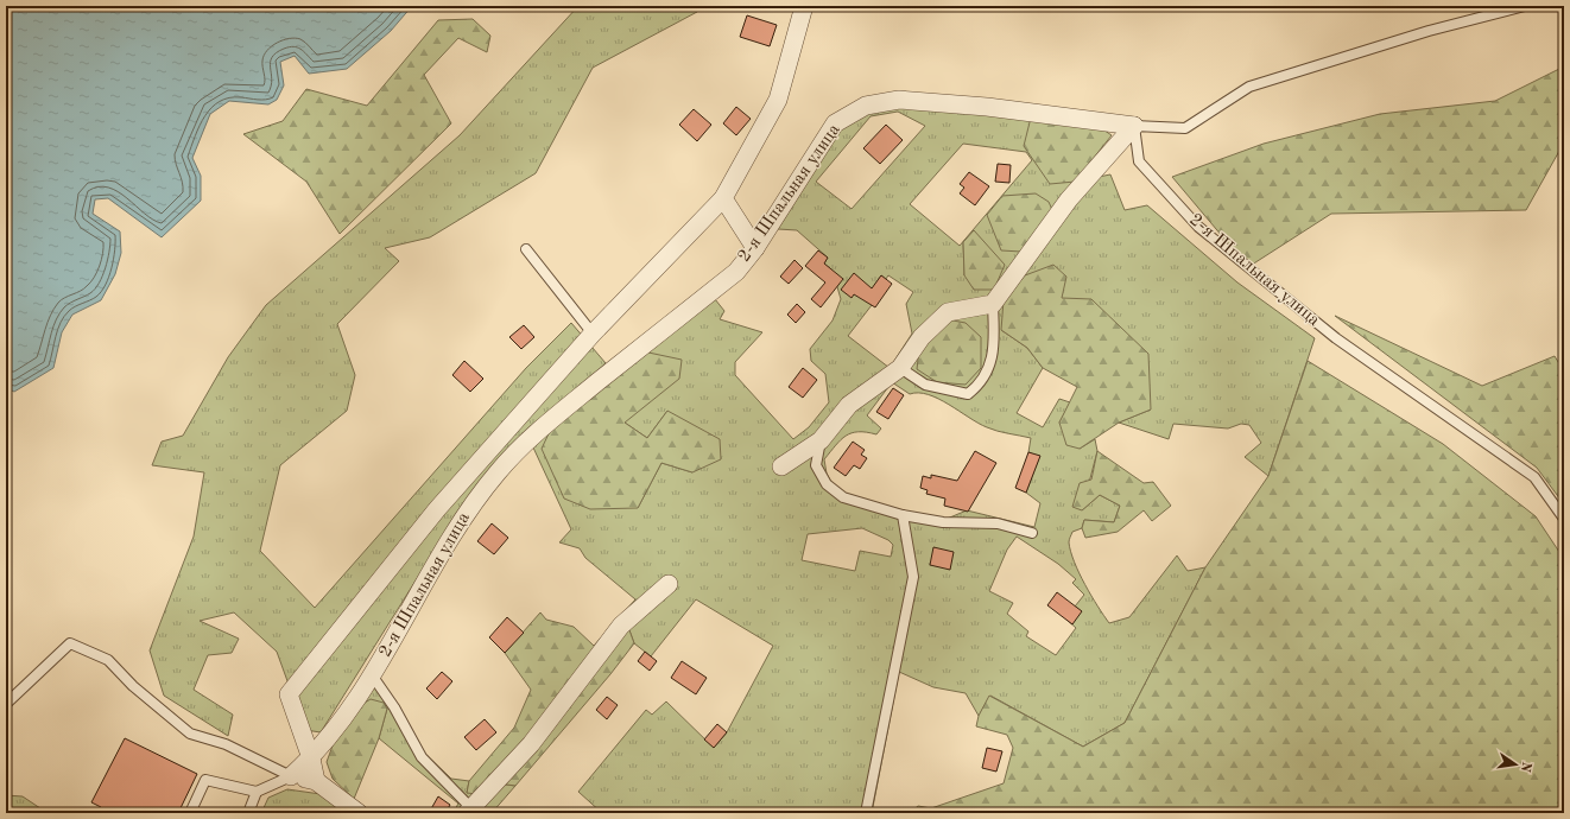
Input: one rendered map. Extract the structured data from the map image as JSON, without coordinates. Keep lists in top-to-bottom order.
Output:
{
  "streets": {
    "street": ["2-я Шпальная улица"]
  },
  "north": "right"
}
